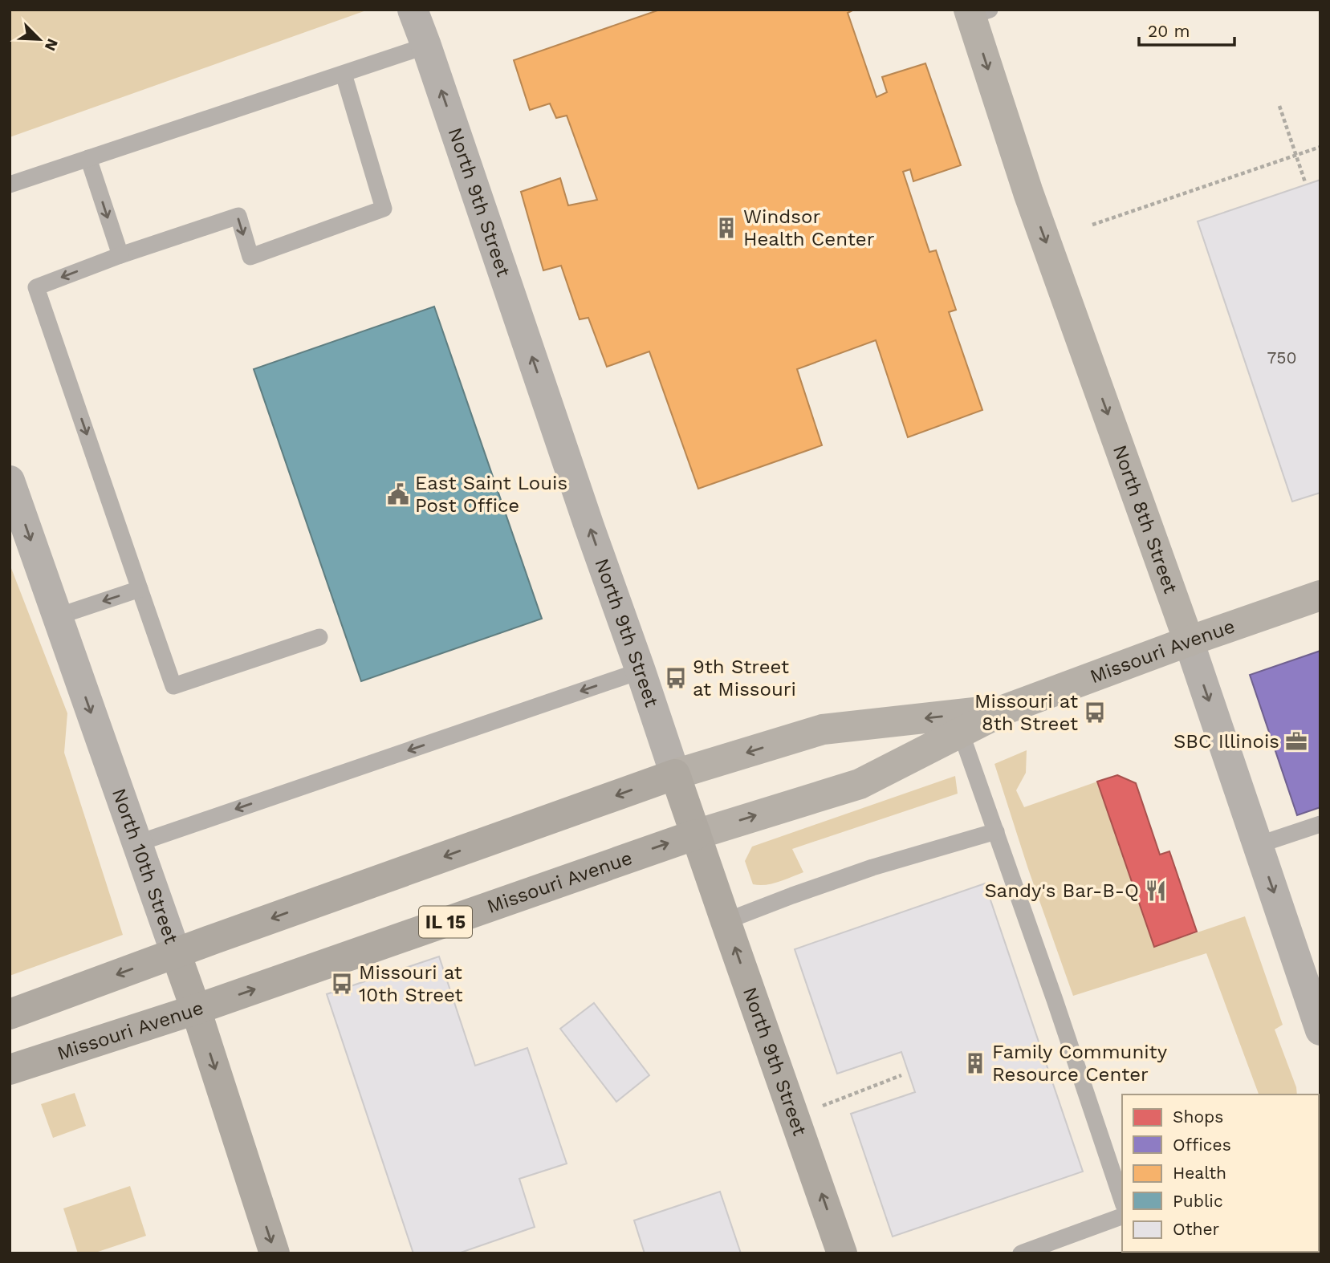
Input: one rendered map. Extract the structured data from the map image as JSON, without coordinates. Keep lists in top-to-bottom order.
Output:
{
  "streets": {
    "main road": [
      "North 9th Street",
      "North 8th Street",
      "Missouri Avenue",
      "North 10th Street",
      "IL 15"
    ]
  },
  "crossings": [
    ["North 9th Street", "Missouri Avenue"],
    ["North 8th Street", "Missouri Avenue"],
    ["Missouri Avenue", "North 10th Street"]
  ],
  "one_way": ["North 9th Street", "North 8th Street", "North 10th Street"],
  "places": {
    "building": ["Windsor Health Center", "Family Community Resource Center"],
    "public building": ["East Saint Louis Post Office"],
    "bus stop": ["9th Street at Missouri", "Missouri at 8th Street", "Missouri at 10th Street"],
    "office": ["SBC Illinois"],
    "restaurant": ["Sandy's Bar-B-Q"]
  },
  "house_numbers": ["750"],
  "legend": [
    "Shops",
    "Offices",
    "Health",
    "Public",
    "Other"
  ],
  "scale_bar": "20 m",
  "north": "bottom right"
}
